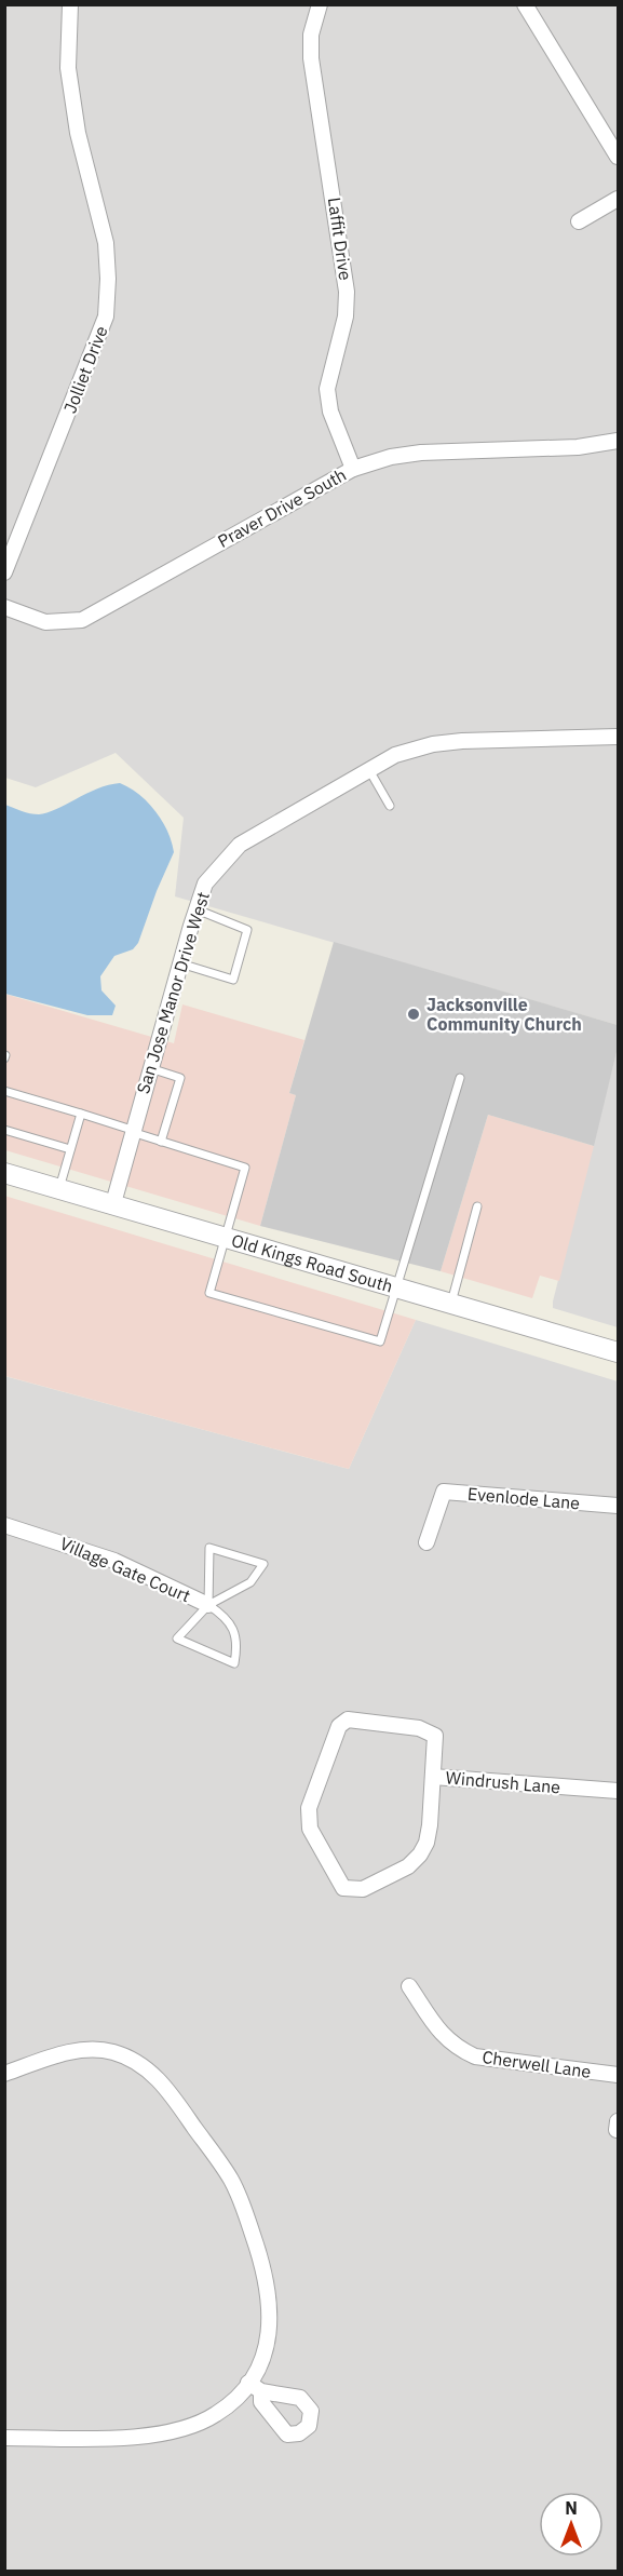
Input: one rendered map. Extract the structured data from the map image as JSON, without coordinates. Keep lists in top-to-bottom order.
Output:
{
  "streets": {
    "street": [
      "Laffit Drive",
      "Jolliet Drive",
      "Praver Drive South",
      "San Jose Manor Drive West",
      "Old Kings Road South",
      "Evenlode Lane",
      "Village Gate Court",
      "Windrush Lane",
      "Cherwell Lane"
    ]
  },
  "crossings": [
    ["Laffit Drive", "Praver Drive South"],
    ["San Jose Manor Drive West", "Old Kings Road South"]
  ],
  "places": ["Jacksonville Community Church"],
  "north": "top"
}
